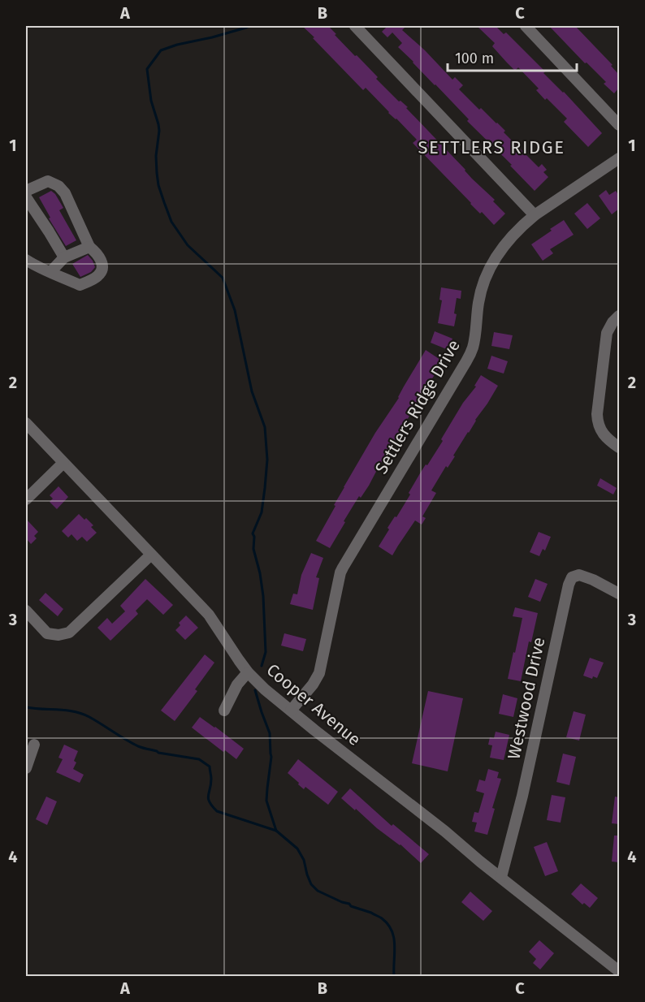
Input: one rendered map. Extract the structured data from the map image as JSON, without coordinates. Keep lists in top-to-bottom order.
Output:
{
  "streets": {
    "street": ["Settlers Ridge Drive", "Westwood Drive", "Cooper Avenue"]
  },
  "crossings": [
    ["Settlers Ridge Drive", "Cooper Avenue"],
    ["Westwood Drive", "Cooper Avenue"]
  ],
  "districts": ["SETTLERS RIDGE"],
  "scale_bar": "100 m",
  "grid": {
    "columns": ["A", "B", "C"],
    "rows": [
      "1",
      "2",
      "3",
      "4"
    ]
  }
}
